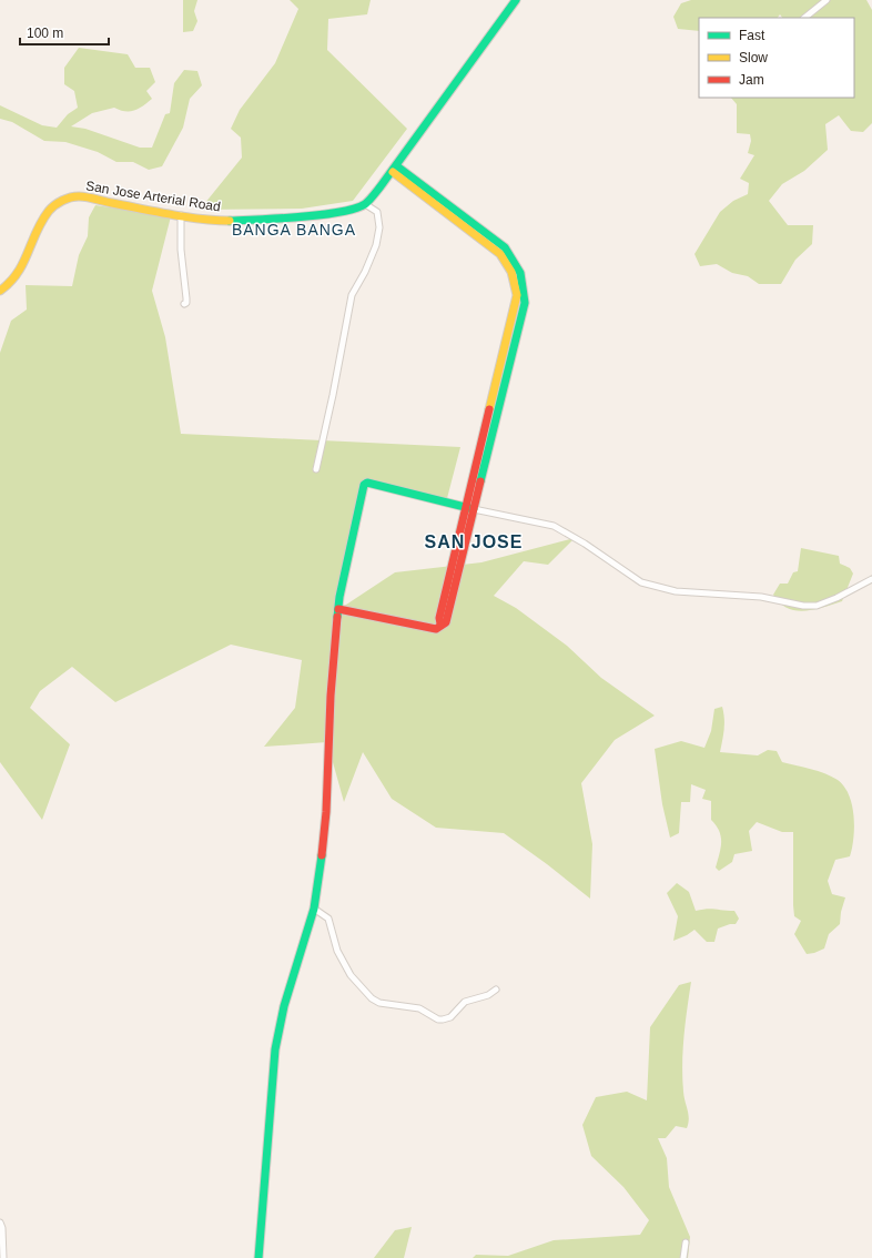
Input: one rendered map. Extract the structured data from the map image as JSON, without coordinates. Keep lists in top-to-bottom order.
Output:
{
  "streets": {
    "street": ["San Jose Arterial Road"]
  },
  "districts": ["BANGA BANGA", "SAN JOSE"],
  "legend": ["Fast", "Slow", "Jam"],
  "scale_bar": "100 m"
}
